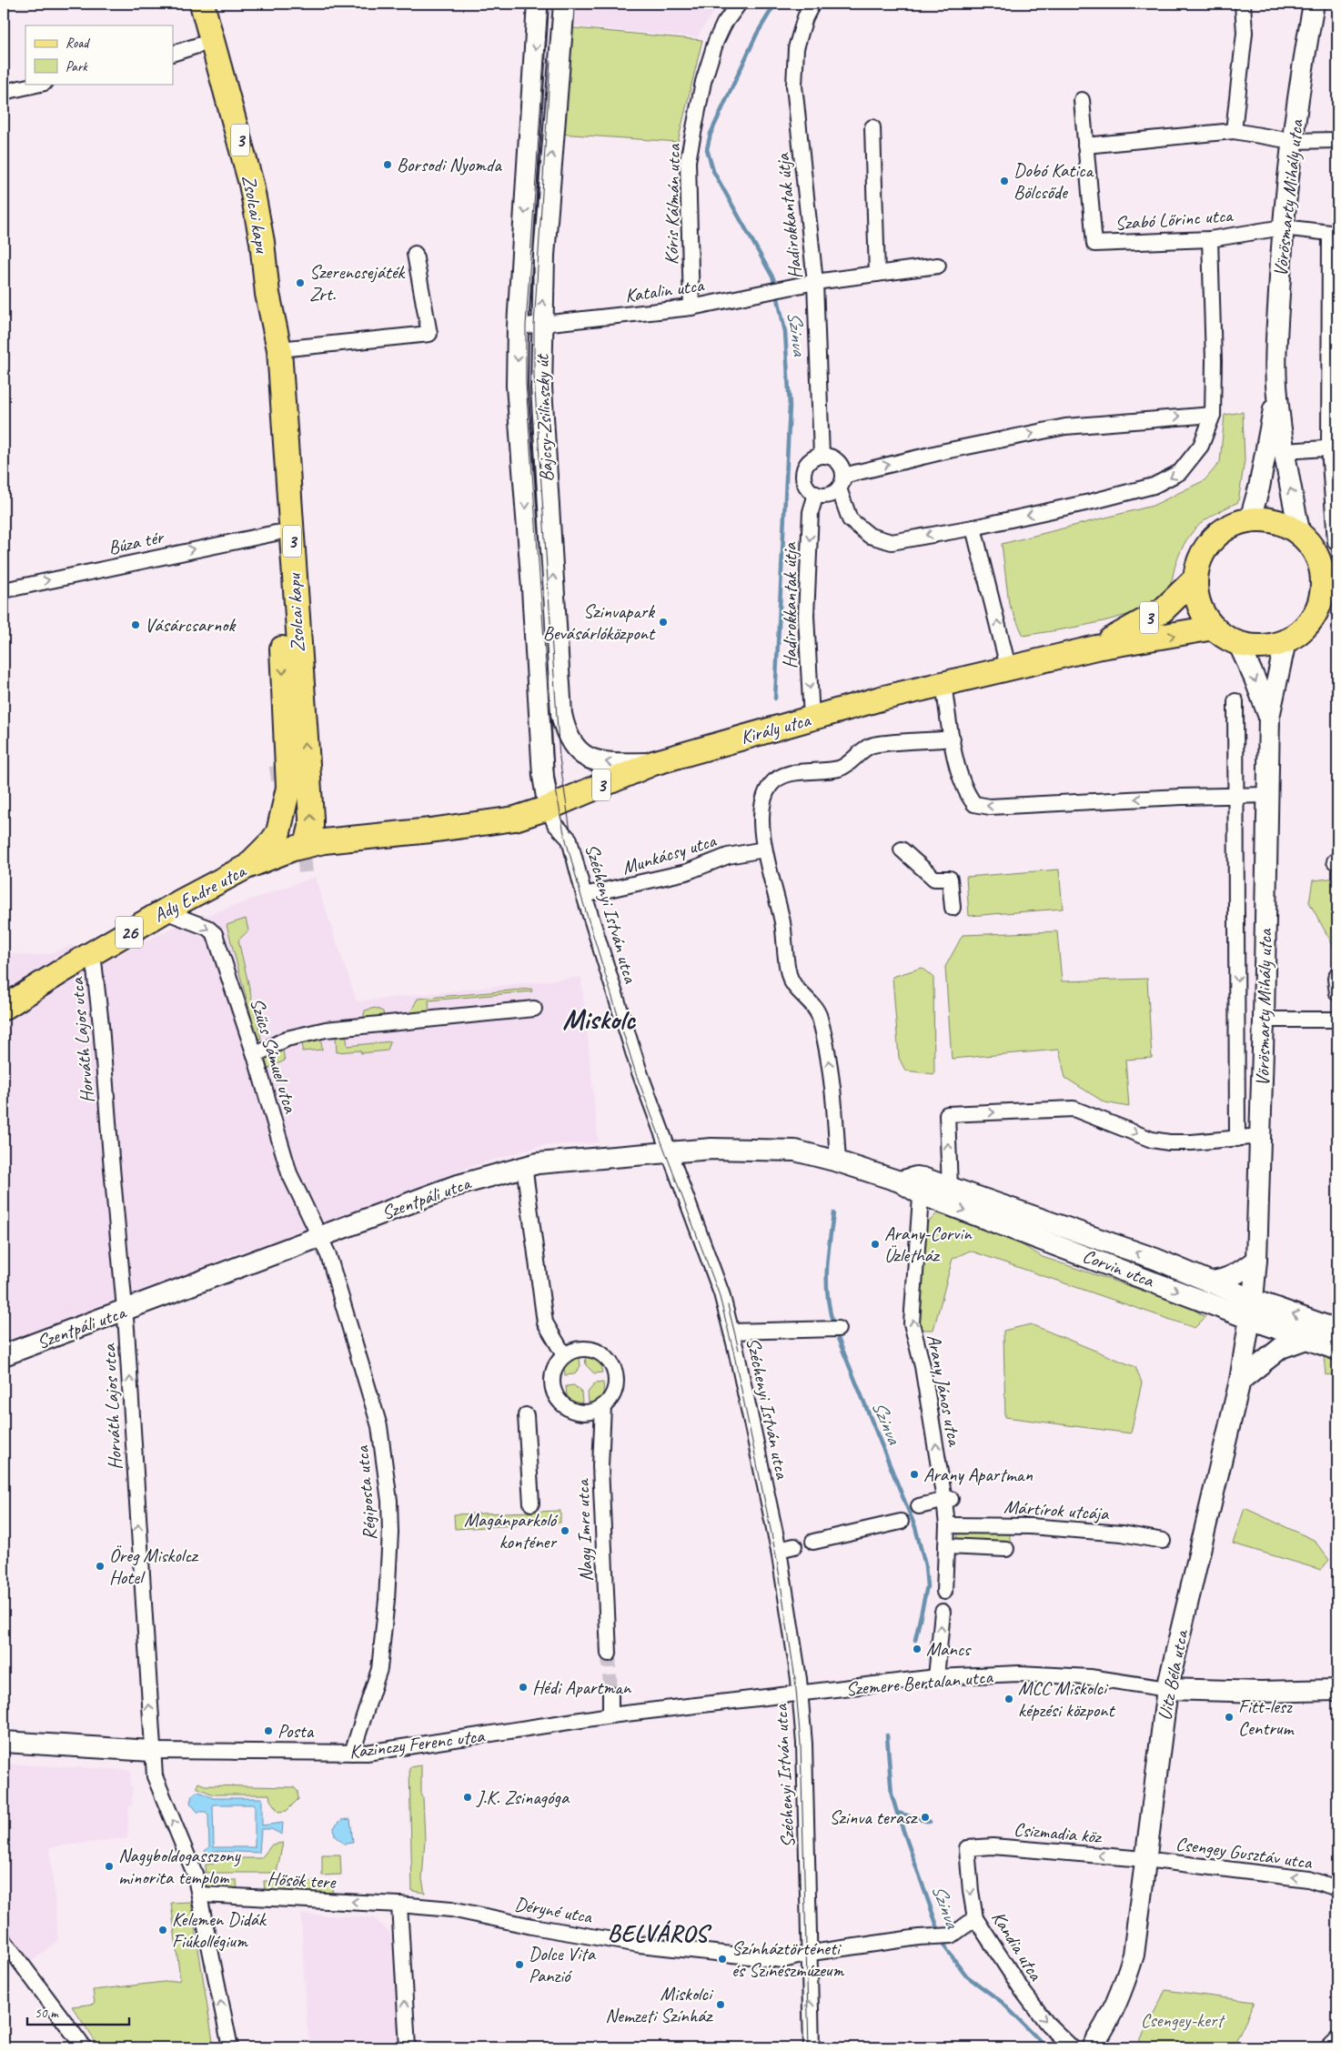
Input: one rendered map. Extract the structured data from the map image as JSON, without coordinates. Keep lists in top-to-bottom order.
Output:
{
  "streets": {
    "main road": [
      "3",
      "Zsolcai kapu",
      "Király utca",
      "Ady Endre utca",
      "26"
    ],
    "street": [
      "Vörösmarty Mihály utca",
      "Kóris Kálmán utca",
      "Hadirokkantak útja",
      "Szabó Lőrinc utca",
      "Katalin utca",
      "Bajcsy-Zsilinszky út",
      "Búza tér",
      "Munkácsy utca",
      "Széchenyi István utca",
      "Horváth Lajos utca",
      "Szűcs Sámuel utca",
      "Szentpáli utca",
      "Corvin utca",
      "Arany János utca",
      "Régiposta utca",
      "Mártírok utcája",
      "Nagy Imre utca",
      "Uitz Béla utca",
      "Szemere Bertalan utca",
      "Kazinczy Ferenc utca",
      "Csizmadia köz",
      "Csengey Gusztáv utca",
      "Hősök tere",
      "Déryné utca",
      "Kandia utca"
    ]
  },
  "crossings": [
    ["3", "Zsolcai kapu"],
    ["3", "Ady Endre utca"],
    ["Vörösmarty Mihály utca", "Szabó Lőrinc utca"],
    ["Vörösmarty Mihály utca", "Király utca"],
    ["Vörösmarty Mihály utca", "Corvin utca"],
    ["Vörösmarty Mihály utca", "Uitz Béla utca"],
    ["Kóris Kálmán utca", "Katalin utca"],
    ["Zsolcai kapu", "Búza tér"],
    ["Zsolcai kapu", "Ady Endre utca"],
    ["Hadirokkantak útja", "Katalin utca"],
    ["Hadirokkantak útja", "Király utca"],
    ["Katalin utca", "Bajcsy-Zsilinszky út"],
    ["Bajcsy-Zsilinszky út", "Király utca"],
    ["Bajcsy-Zsilinszky út", "Ady Endre utca"],
    ["Bajcsy-Zsilinszky út", "Széchenyi István utca"],
    ["Király utca", "Ady Endre utca"],
    ["Király utca", "Széchenyi István utca"],
    ["Munkácsy utca", "Széchenyi István utca"],
    ["Ady Endre utca", "Széchenyi István utca"],
    ["Ady Endre utca", "Horváth Lajos utca"],
    ["Ady Endre utca", "Szűcs Sámuel utca"],
    ["Széchenyi István utca", "Szentpáli utca"],
    ["Széchenyi István utca", "Szemere Bertalan utca"],
    ["Széchenyi István utca", "Kazinczy Ferenc utca"],
    ["Széchenyi István utca", "Déryné utca"],
    ["Horváth Lajos utca", "Szentpáli utca"],
    ["Horváth Lajos utca", "Kazinczy Ferenc utca"],
    ["Horváth Lajos utca", "Hősök tere"],
    ["Szűcs Sámuel utca", "Szentpáli utca"],
    ["Szűcs Sámuel utca", "Régiposta utca"],
    ["Szentpáli utca", "Corvin utca"],
    ["Szentpáli utca", "Régiposta utca"],
    ["Corvin utca", "Arany János utca"],
    ["Corvin utca", "Uitz Béla utca"],
    ["Arany János utca", "Mártírok utcája"],
    ["Régiposta utca", "Kazinczy Ferenc utca"],
    ["Uitz Béla utca", "Szemere Bertalan utca"],
    ["Uitz Béla utca", "Csizmadia köz"],
    ["Uitz Béla utca", "Csengey Gusztáv utca"],
    ["Szemere Bertalan utca", "Kazinczy Ferenc utca"],
    ["Csizmadia köz", "Csengey Gusztáv utca"],
    ["Csizmadia köz", "Kandia utca"],
    ["Hősök tere", "Déryné utca"],
    ["Déryné utca", "Kandia utca"]
  ],
  "one_way": [
    "Búza tér",
    "Horváth Lajos utca",
    "Szűcs Sámuel utca",
    "Arany János utca",
    "Csizmadia köz",
    "Csengey Gusztáv utca",
    "Hősök tere",
    "Kandia utca"
  ],
  "districts": ["Miskolc", "BELVÁROS"],
  "water": ["Szinva"],
  "parks": ["Csengey-kert"],
  "places": [
    "Borsodi Nyomda",
    "Dobó Katica Bölcsőde",
    "Szerencsejáték Zrt.",
    "Szinvapark Bevásárlóközpont",
    "Vásárcsarnok",
    "Arany-Corvin Üzletház",
    "Arany Apartman",
    "Magánparkoló konténer",
    "Öreg Miskolcz Hotel",
    "Mancs",
    "Hédi Apartman",
    "MCC Miskolci képzési központ",
    "Fitt-lesz Centrum",
    "Posta",
    "J.K. Zsinagóga",
    "Szinva terasz",
    "Nagyboldogasszony minorita templom",
    "Kelemen Didák Fiúkollégium",
    "Színháztörténeti és Színészmúzeum",
    "Dolce Vita Panzió",
    "Miskolci Nemzeti Színház"
  ],
  "legend": ["Road", "Park"],
  "scale_bar": "50 m"
}
